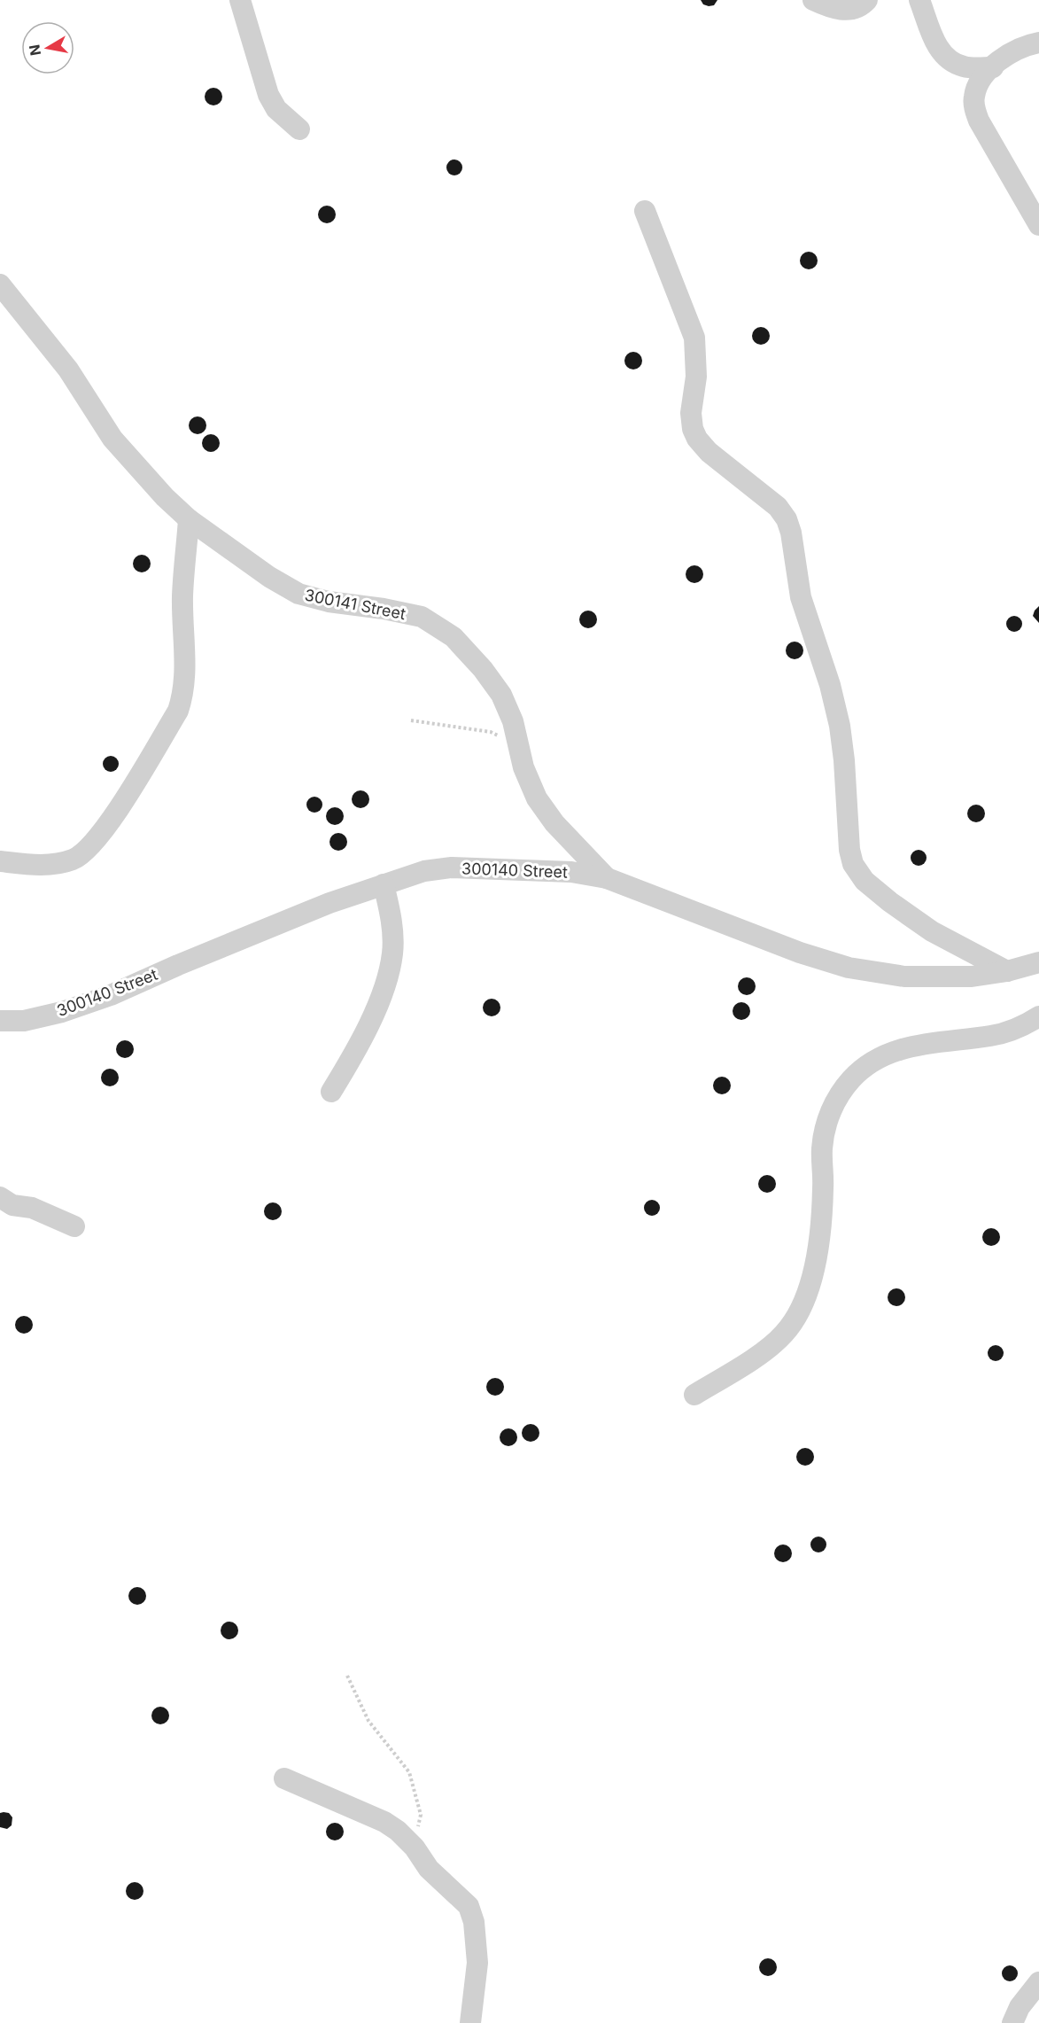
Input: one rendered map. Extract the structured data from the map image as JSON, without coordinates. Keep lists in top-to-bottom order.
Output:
{
  "streets": {
    "street": ["300141 Street", "300140 Street"]
  },
  "crossings": [
    ["300141 Street", "300140 Street"]
  ],
  "north": "left"
}
